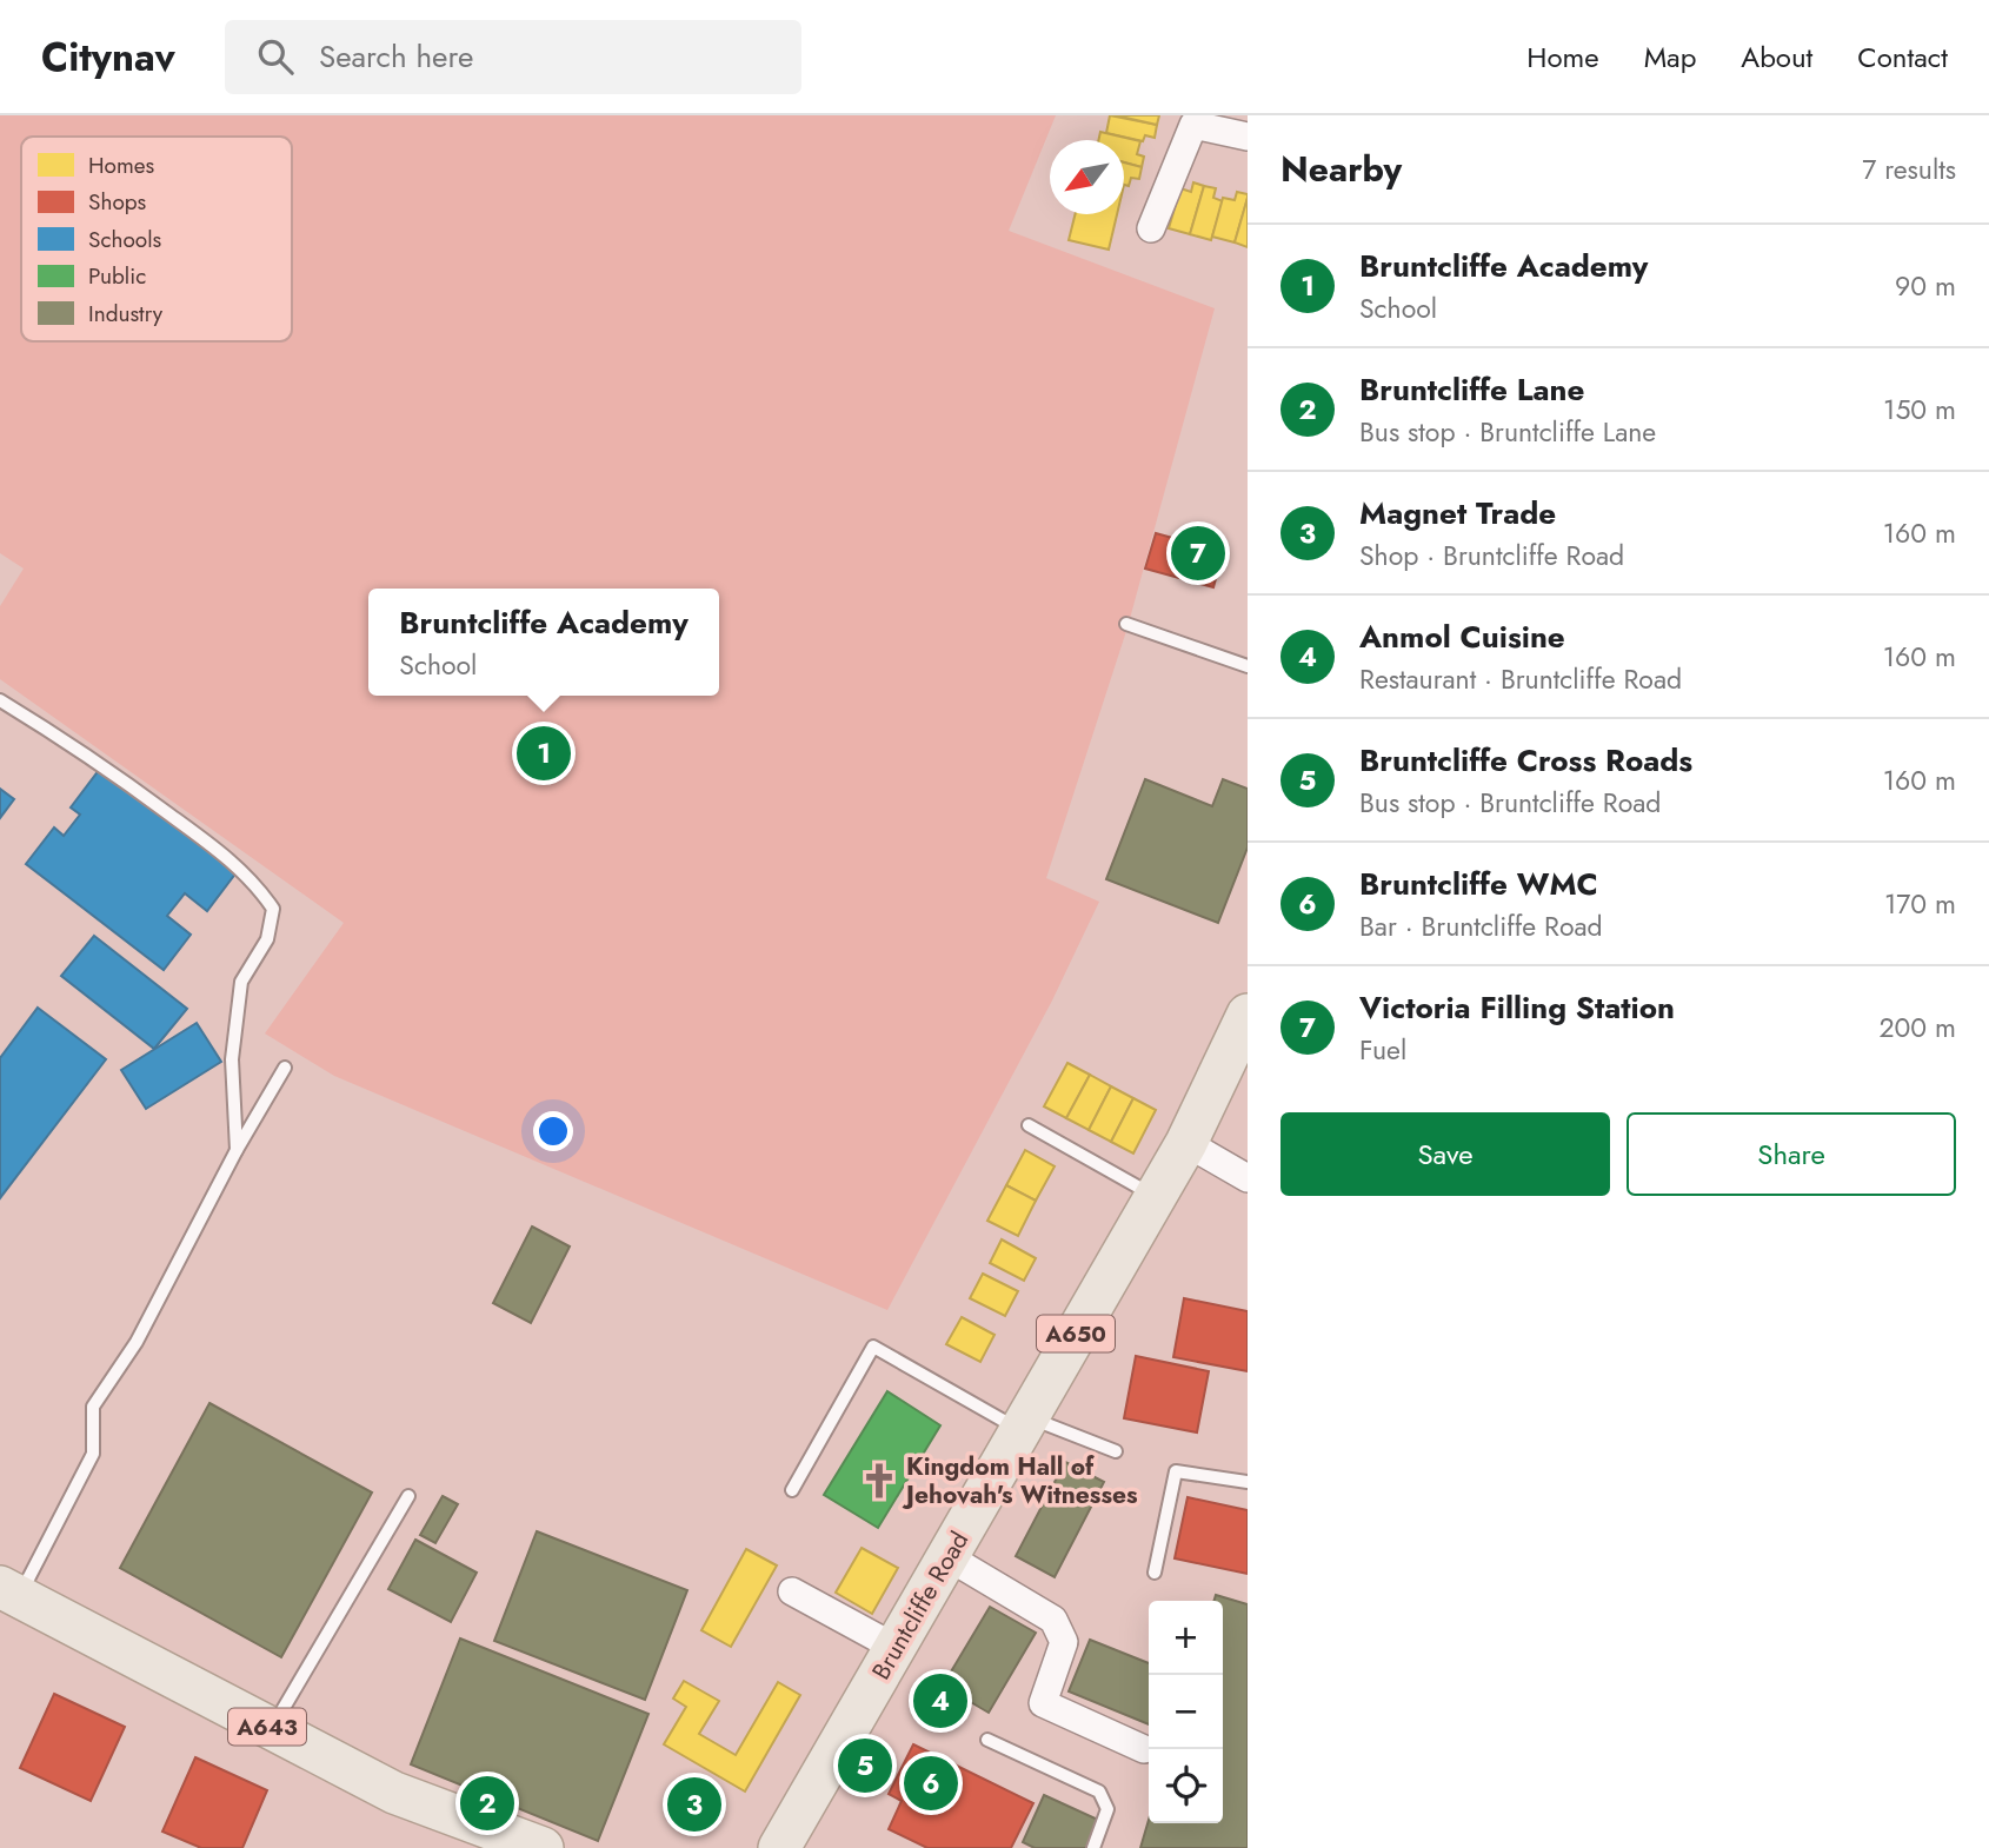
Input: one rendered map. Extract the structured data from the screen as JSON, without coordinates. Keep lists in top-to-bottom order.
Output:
{
  "streets": {
    "main road": ["A650", "Bruntcliffe Road", "A643"]
  },
  "places": {
    "church": ["Kingdom Hall of Jehovah's Witnesses"]
  },
  "legend": [
    "Homes",
    "Shops",
    "Schools",
    "Public",
    "Industry"
  ],
  "north": "bottom left",
  "page": {
    "header": "Citynav",
    "search": "Search here",
    "nav": [
      "Home",
      "Map",
      "About",
      "Contact"
    ],
    "heading": ["Nearby", "7 results"],
    "list": [
      {
        "mark": "1",
        "name": "Bruntcliffe Academy",
        "note": "School",
        "value": "90 m"
      },
      {
        "mark": "2",
        "name": "Bruntcliffe Lane",
        "note": "Bus stop · Bruntcliffe Lane",
        "value": "150 m"
      },
      {
        "mark": "3",
        "name": "Magnet Trade",
        "note": "Shop · Bruntcliffe Road",
        "value": "160 m"
      },
      {
        "mark": "4",
        "name": "Anmol Cuisine",
        "note": "Restaurant · Bruntcliffe Road",
        "value": "160 m"
      },
      {
        "mark": "5",
        "name": "Bruntcliffe Cross Roads",
        "note": "Bus stop · Bruntcliffe Road",
        "value": "160 m"
      },
      {
        "mark": "6",
        "name": "Bruntcliffe WMC",
        "note": "Bar · Bruntcliffe Road",
        "value": "170 m"
      },
      {
        "mark": "7",
        "name": "Victoria Filling Station",
        "note": "Fuel",
        "value": "200 m"
      }
    ],
    "pins": [
      "7",
      "1",
      "4",
      "5",
      "6",
      "2",
      "3"
    ],
    "popup": ["Bruntcliffe Academy", "School"],
    "buttons": ["Save", "Share"],
    "map_buttons": ["+", "−"]
  }
}
